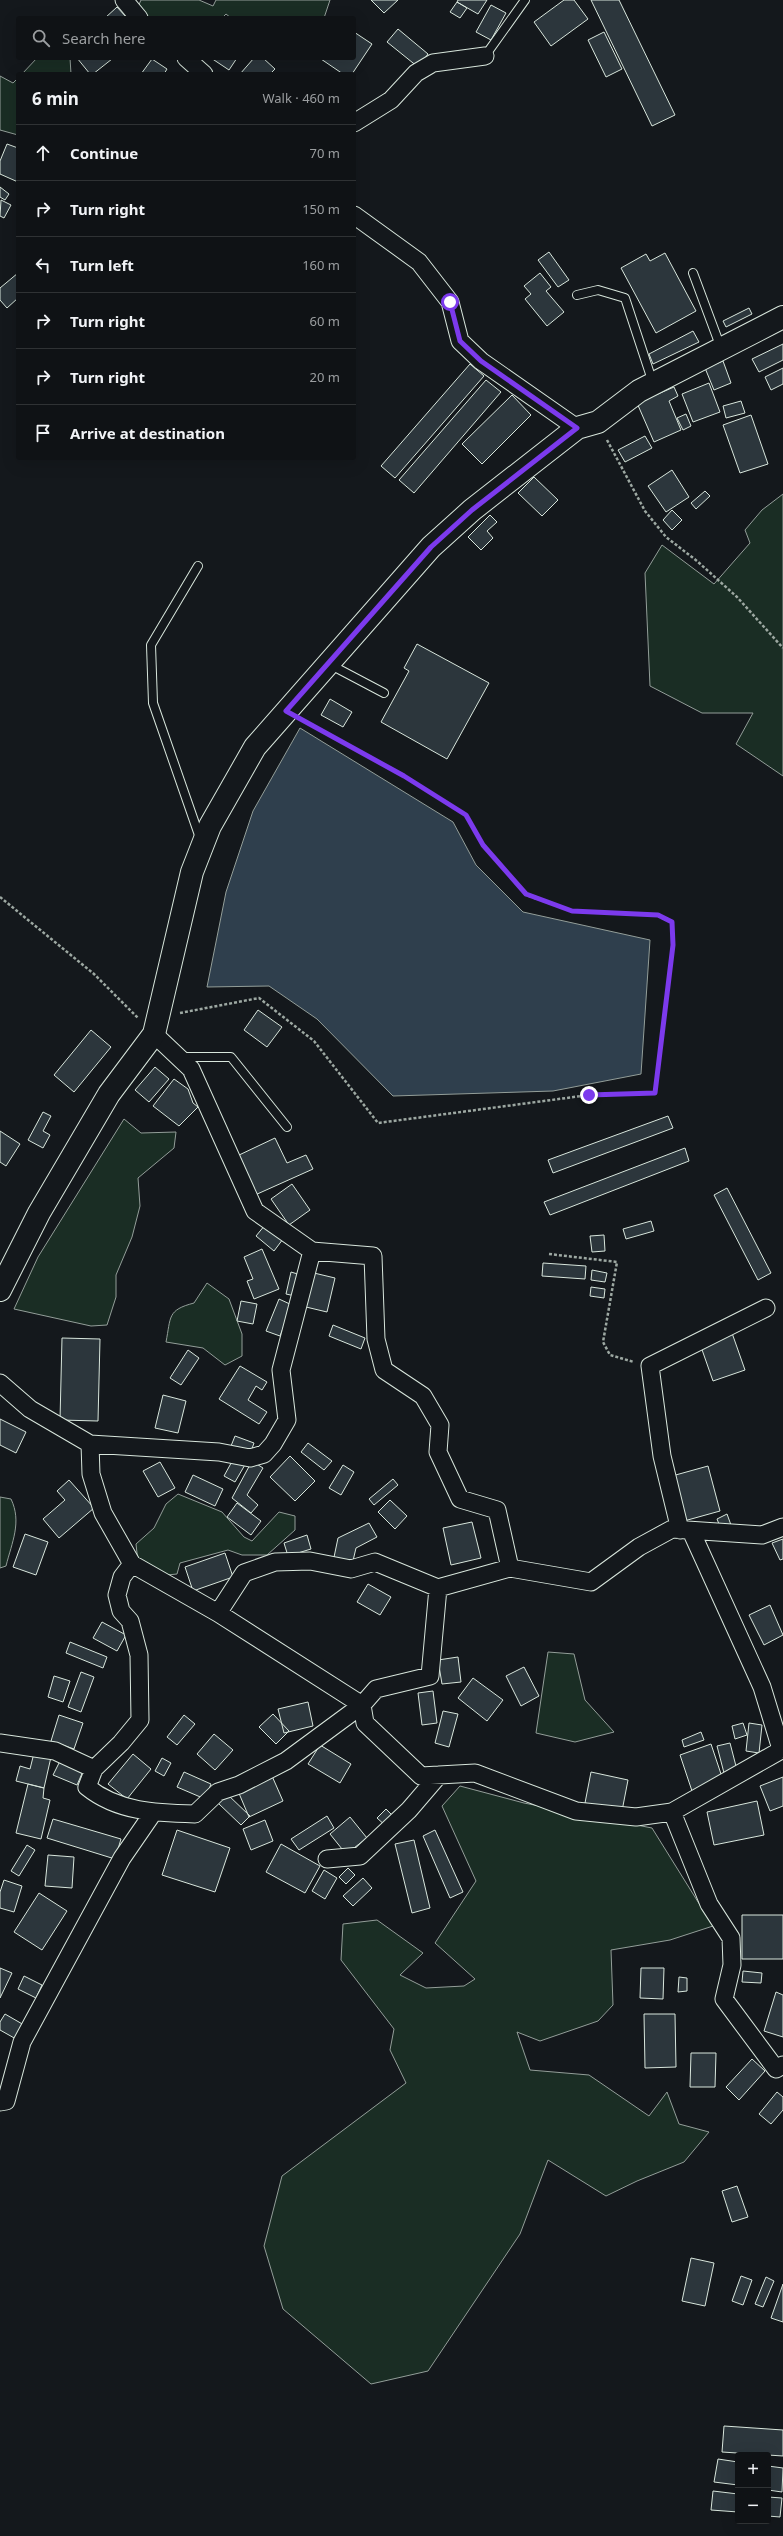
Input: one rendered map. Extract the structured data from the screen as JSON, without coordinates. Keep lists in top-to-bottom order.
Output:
{
  "page": {
    "search": "Search here",
    "heading": ["6 min", "Walk · 460 m"],
    "list": [
      ["Continue", "70 m"],
      ["Turn right", "150 m"],
      ["Turn left", "160 m"],
      ["Turn right", "60 m"],
      ["Turn right", "20 m"],
      "Arrive at destination"
    ],
    "map_buttons": ["+", "−"]
  }
}
